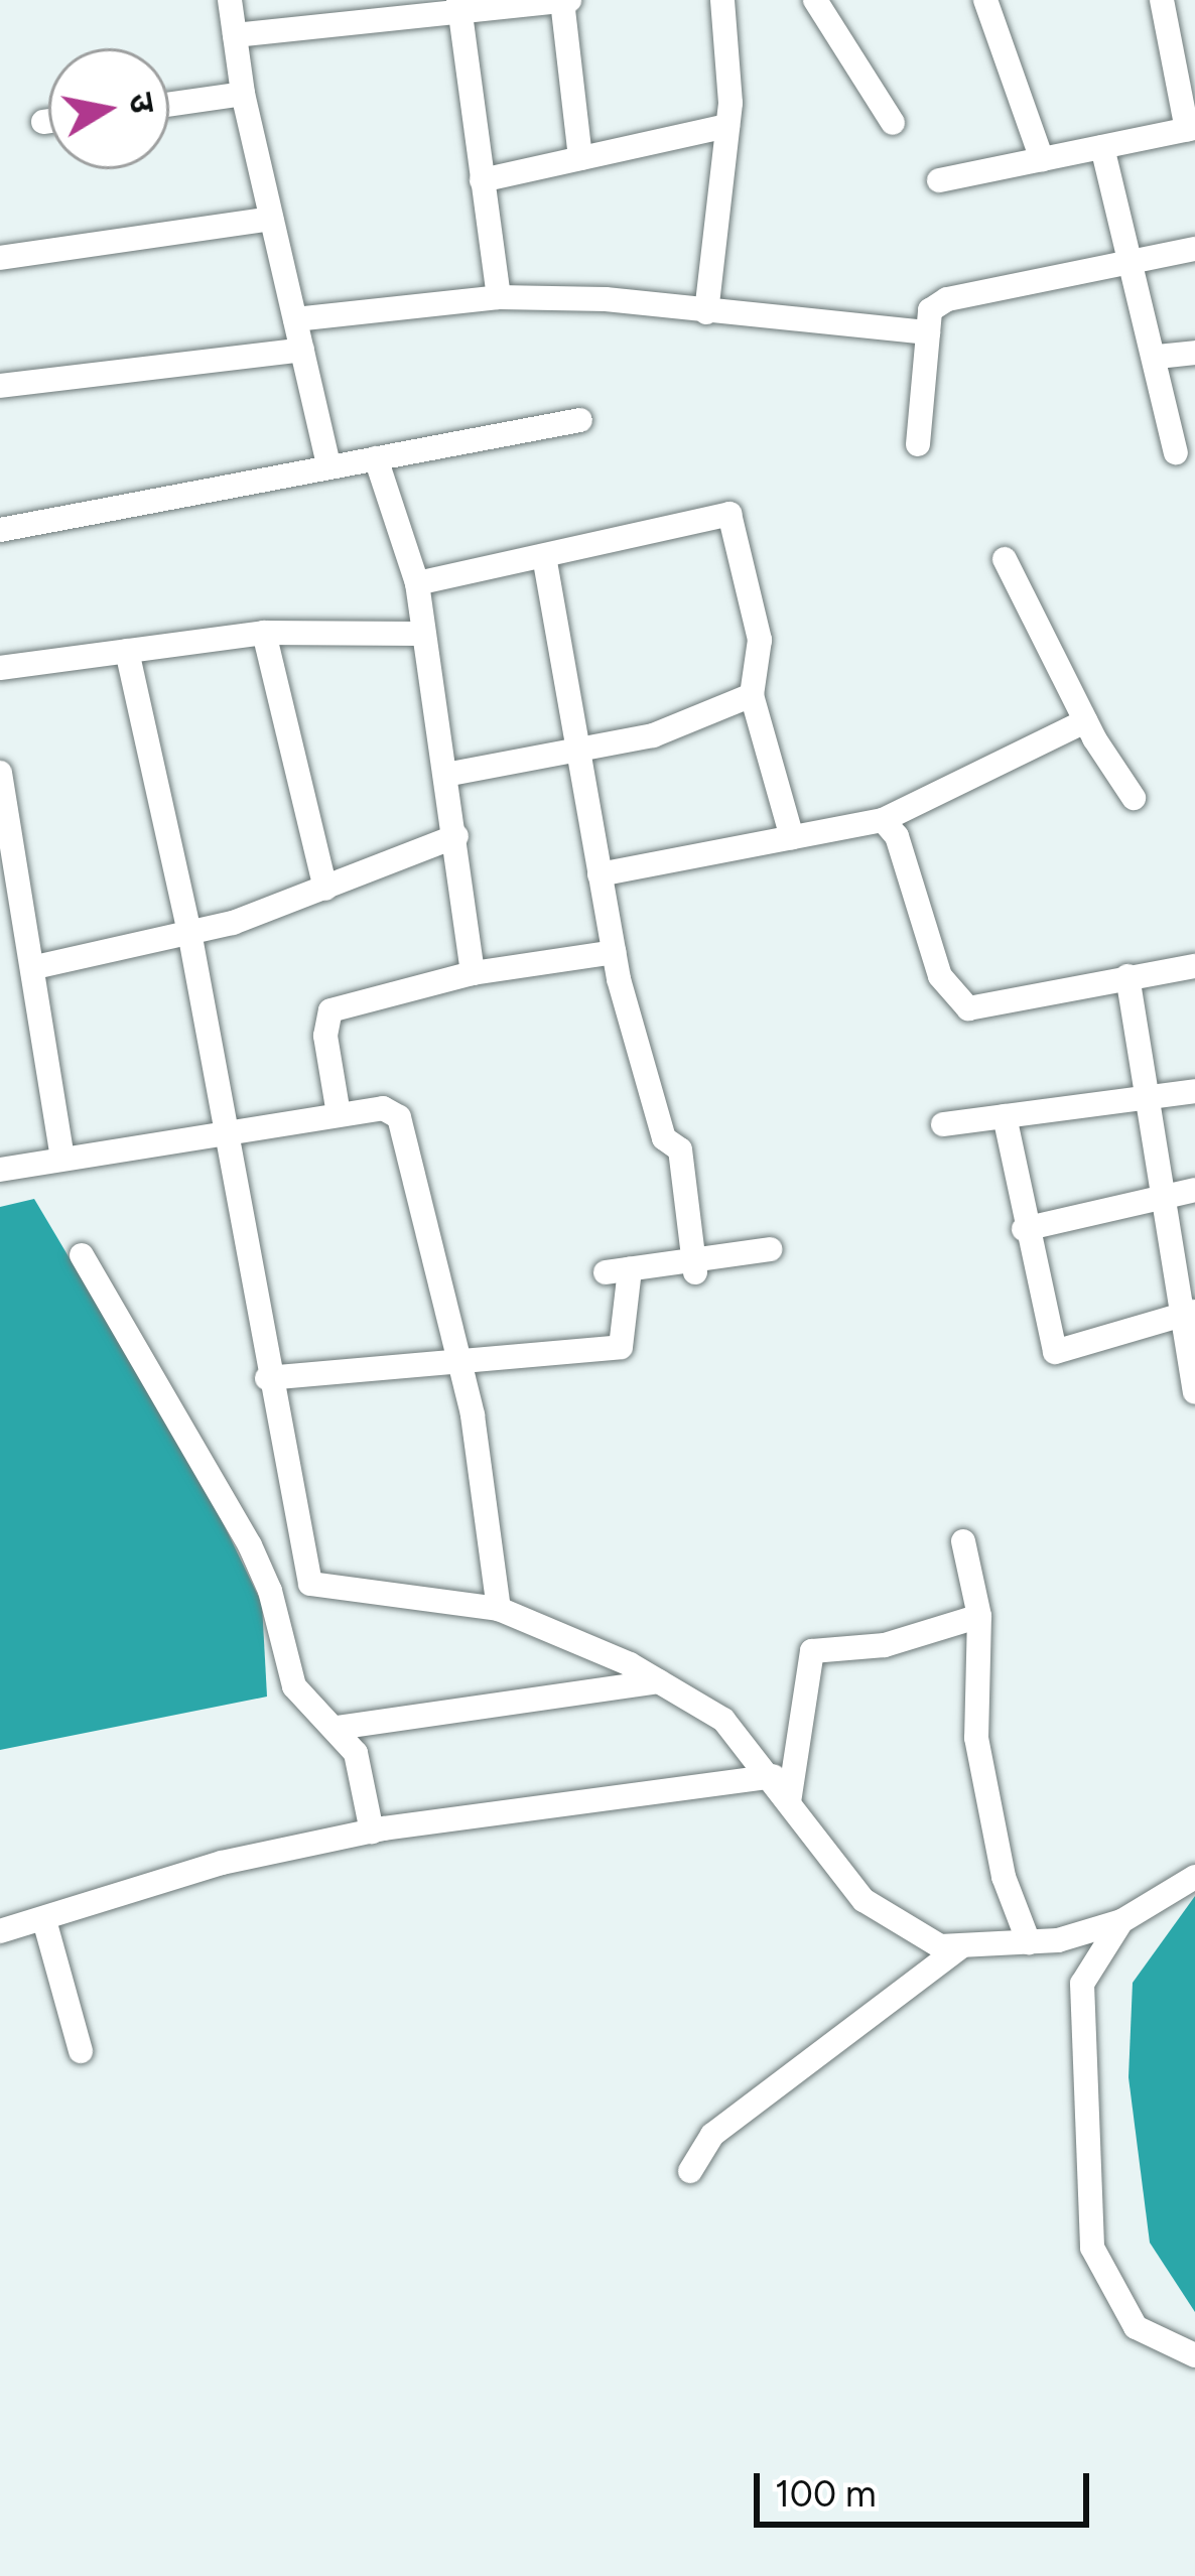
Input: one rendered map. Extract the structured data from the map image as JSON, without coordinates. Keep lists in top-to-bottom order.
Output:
{
  "scale_bar": "100 m",
  "north": "right"
}
